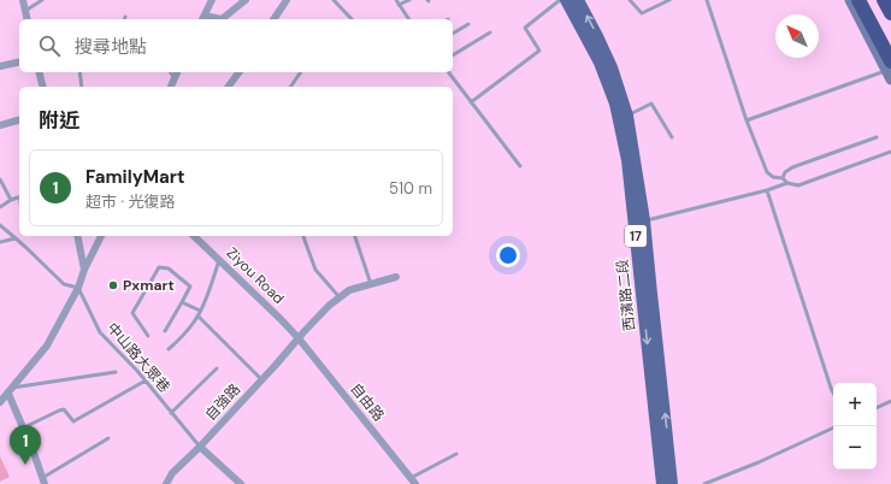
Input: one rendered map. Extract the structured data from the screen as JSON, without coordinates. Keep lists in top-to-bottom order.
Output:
{
  "streets": {
    "main road": ["17", "西濱路二段"],
    "street": ["Ziyou Road", "自強路", "自由路"],
    "lane": ["中山路大眾巷"]
  },
  "crossings": [
    ["Ziyou Road", "自強路"],
    ["Ziyou Road", "自由路"],
    ["中山路大眾巷", "自強路"],
    ["自強路", "自由路"]
  ],
  "places": ["Pxmart"],
  "north": "top left",
  "page": {
    "search": "搜尋地點",
    "heading": "附近",
    "list": [
      {
        "mark": "1",
        "name": "FamilyMart",
        "note": "超市 · 光復路",
        "value": "510 m"
      }
    ],
    "map_buttons": ["+", "−"],
    "pins": "1"
  }
}
